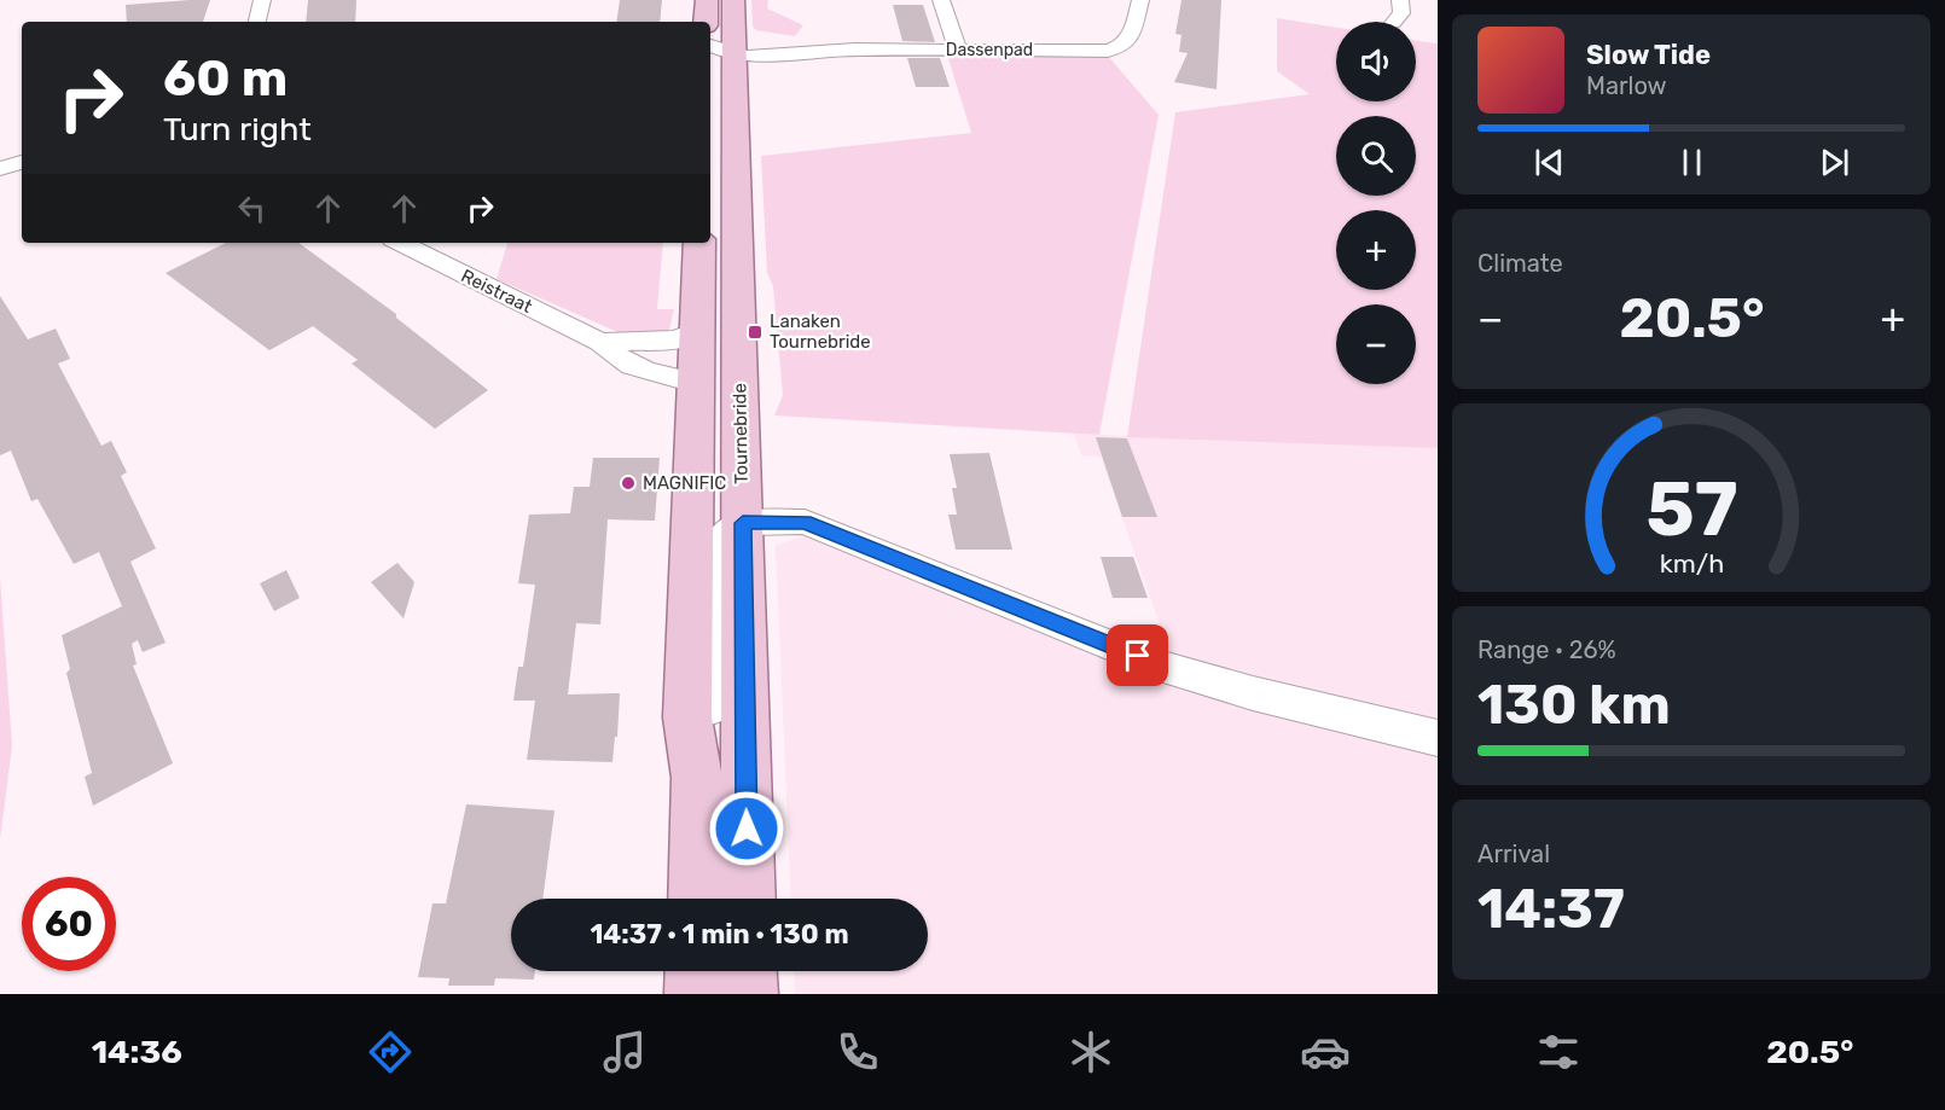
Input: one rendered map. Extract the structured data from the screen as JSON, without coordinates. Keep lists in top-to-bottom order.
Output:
{
  "streets": {
    "main road": ["Tournebride"],
    "street": ["Dassenpad", "Reistraat"]
  },
  "crossings": [
    ["Dassenpad", "Tournebride"]
  ],
  "places": {
    "transit": ["Lanaken Tournebride"],
    "other": ["MAGNIFIC"]
  },
  "page": {
    "map_buttons": ["+", "−"],
    "turn": ["60 m", "Turn right"],
    "song": ["Slow Tide", "Marlow"],
    "tile": [
      "Climate",
      ["Range · 26%", "130 km"],
      ["Arrival", "14:37"]
    ],
    "heat": ["−", "20.5°", "+"],
    "limit": "60",
    "trip": "14:37 · 1 min · 130 m",
    "tabs": ["14:36", "20.5°"],
    "gauge": ["57", "km/h"]
  }
}
